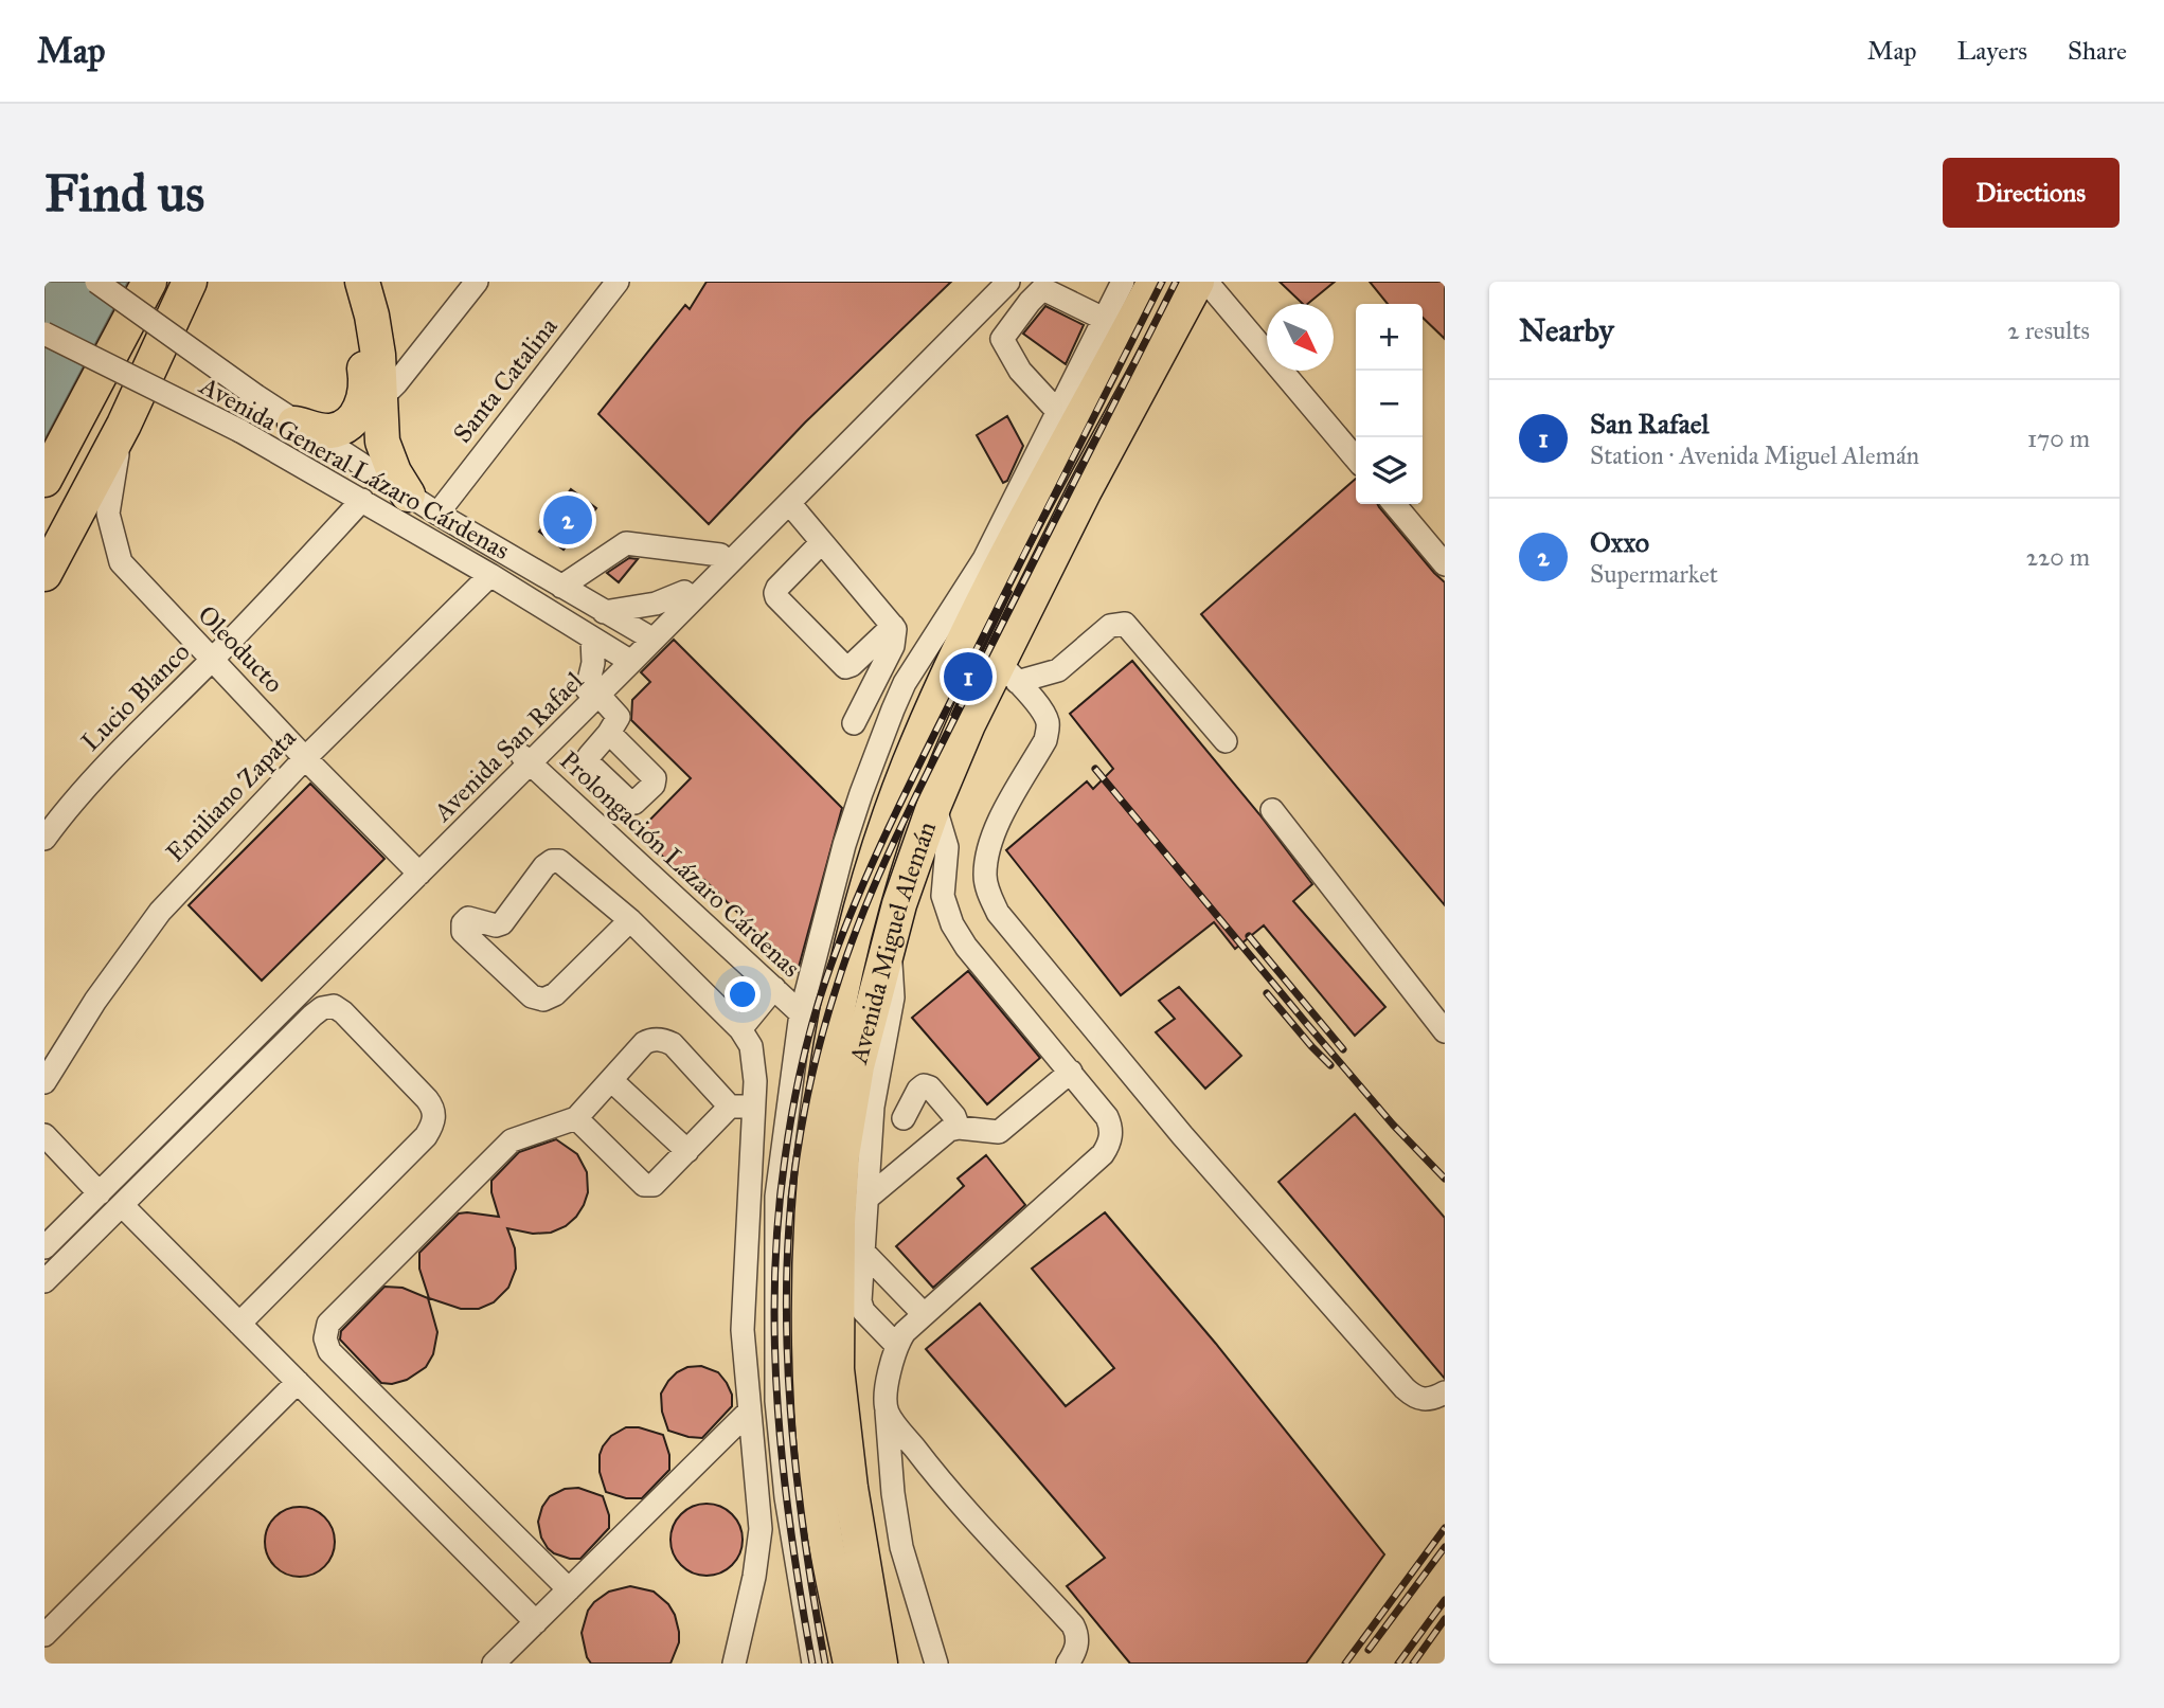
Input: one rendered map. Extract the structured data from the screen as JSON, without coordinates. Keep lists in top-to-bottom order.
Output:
{
  "streets": {
    "highway": ["Avenida Miguel Alemán"],
    "street": [
      "Santa Catalina",
      "Avenida General Lázaro Cárdenas",
      "Oleoducto",
      "Lucio Blanco",
      "Avenida San Rafael",
      "Emiliano Zapata",
      "Prolongación Lázaro Cárdenas"
    ]
  },
  "crossings": [
    ["Santa Catalina", "Avenida General Lázaro Cárdenas"],
    ["Avenida General Lázaro Cárdenas", "Lucio Blanco"],
    ["Avenida General Lázaro Cárdenas", "Avenida San Rafael"],
    ["Avenida General Lázaro Cárdenas", "Emiliano Zapata"],
    ["Oleoducto", "Lucio Blanco"],
    ["Oleoducto", "Avenida San Rafael"],
    ["Oleoducto", "Emiliano Zapata"],
    ["Avenida San Rafael", "Prolongación Lázaro Cárdenas"]
  ],
  "north": "bottom right",
  "page": {
    "header": "Map",
    "nav": ["Map", "Layers", "Share"],
    "buttons": "Directions",
    "title": "Find us",
    "heading": ["Nearby", "2 results"],
    "map_buttons": ["+", "−"],
    "list": [
      {
        "mark": "1",
        "name": "San Rafael",
        "note": "Station · Avenida Miguel Alemán",
        "value": "170 m"
      },
      {
        "mark": "2",
        "name": "Oxxo",
        "note": "Supermarket",
        "value": "220 m"
      }
    ],
    "pins": ["2", "1"]
  }
}
